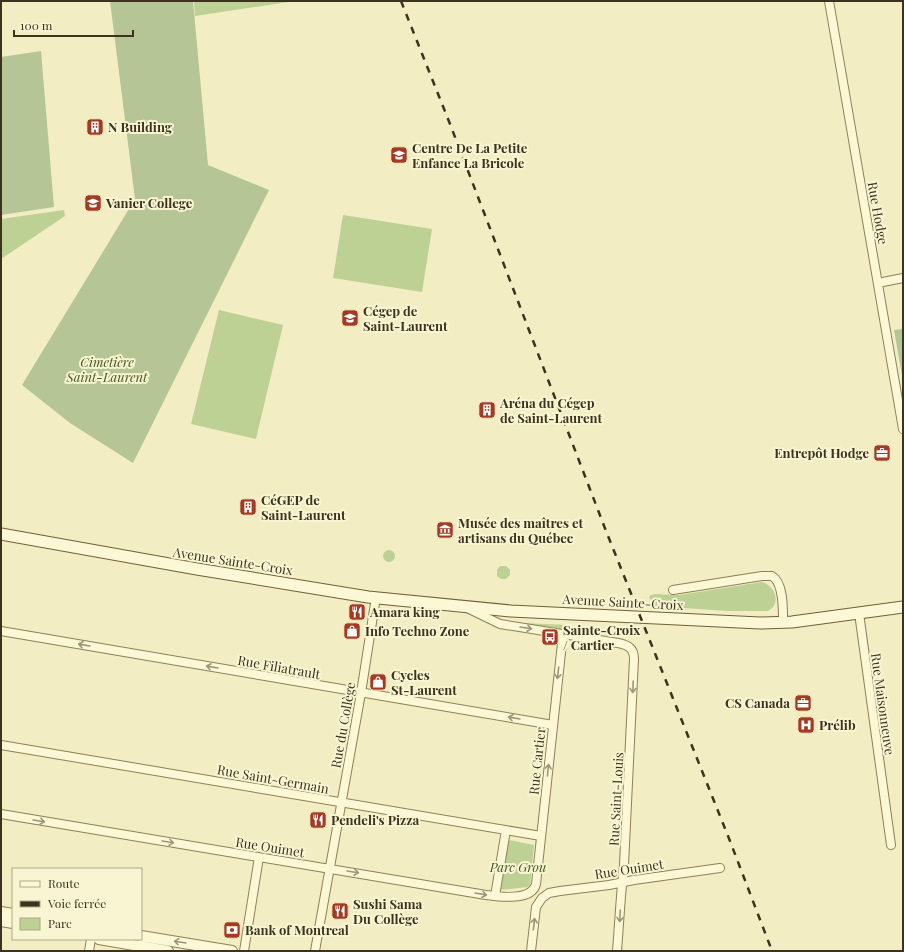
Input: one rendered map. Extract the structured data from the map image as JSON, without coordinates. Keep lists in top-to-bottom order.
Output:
{
  "streets": {
    "main road": ["Avenue Sainte-Croix"],
    "street": [
      "Rue Hodge",
      "Rue Filiatrault",
      "Rue Maisonneuve",
      "Rue du Collège",
      "Rue Cartier",
      "Rue Saint-Germain",
      "Rue Saint-Louis",
      "Rue Ouimet"
    ]
  },
  "crossings": [
    ["Avenue Sainte-Croix", "Rue Maisonneuve"],
    ["Avenue Sainte-Croix", "Rue du Collège"],
    ["Avenue Sainte-Croix", "Rue Cartier"],
    ["Avenue Sainte-Croix", "Rue Saint-Louis"],
    ["Rue Filiatrault", "Rue du Collège"],
    ["Rue Filiatrault", "Rue Cartier"],
    ["Rue du Collège", "Rue Saint-Germain"],
    ["Rue du Collège", "Rue Ouimet"],
    ["Rue Cartier", "Rue Saint-Germain"],
    ["Rue Cartier", "Rue Ouimet"],
    ["Rue Saint-Louis", "Rue Ouimet"]
  ],
  "one_way": ["Rue Filiatrault", "Rue Saint-Louis", "Rue Ouimet"],
  "parks": ["Cimetière Saint-Laurent", "Parc Grou"],
  "places": {
    "building": ["N Building", "Aréna du Cégep de Saint-Laurent", "CéGEP de Saint-Laurent"],
    "school or university": ["Centre De La Petite Enfance La Bricole", "Vanier College", "Cégep de Saint-Laurent"],
    "office": ["Entrepôt Hodge", "CS Canada"],
    "museum": ["Musée des maîtres et artisans du Québec"],
    "restaurant": ["Amara king", "Pendeli's Pizza", "Sushi Sama Du Collège"],
    "shop": ["Info Techno Zone", "Cycles St-Laurent"],
    "bus stop": ["Sainte-Croix / Cartier"],
    "hospital": ["Prélib"],
    "bank": ["Bank of Montreal"]
  },
  "legend": ["Route", "Voie ferrée", "Parc"],
  "scale_bar": "100 m"
}
